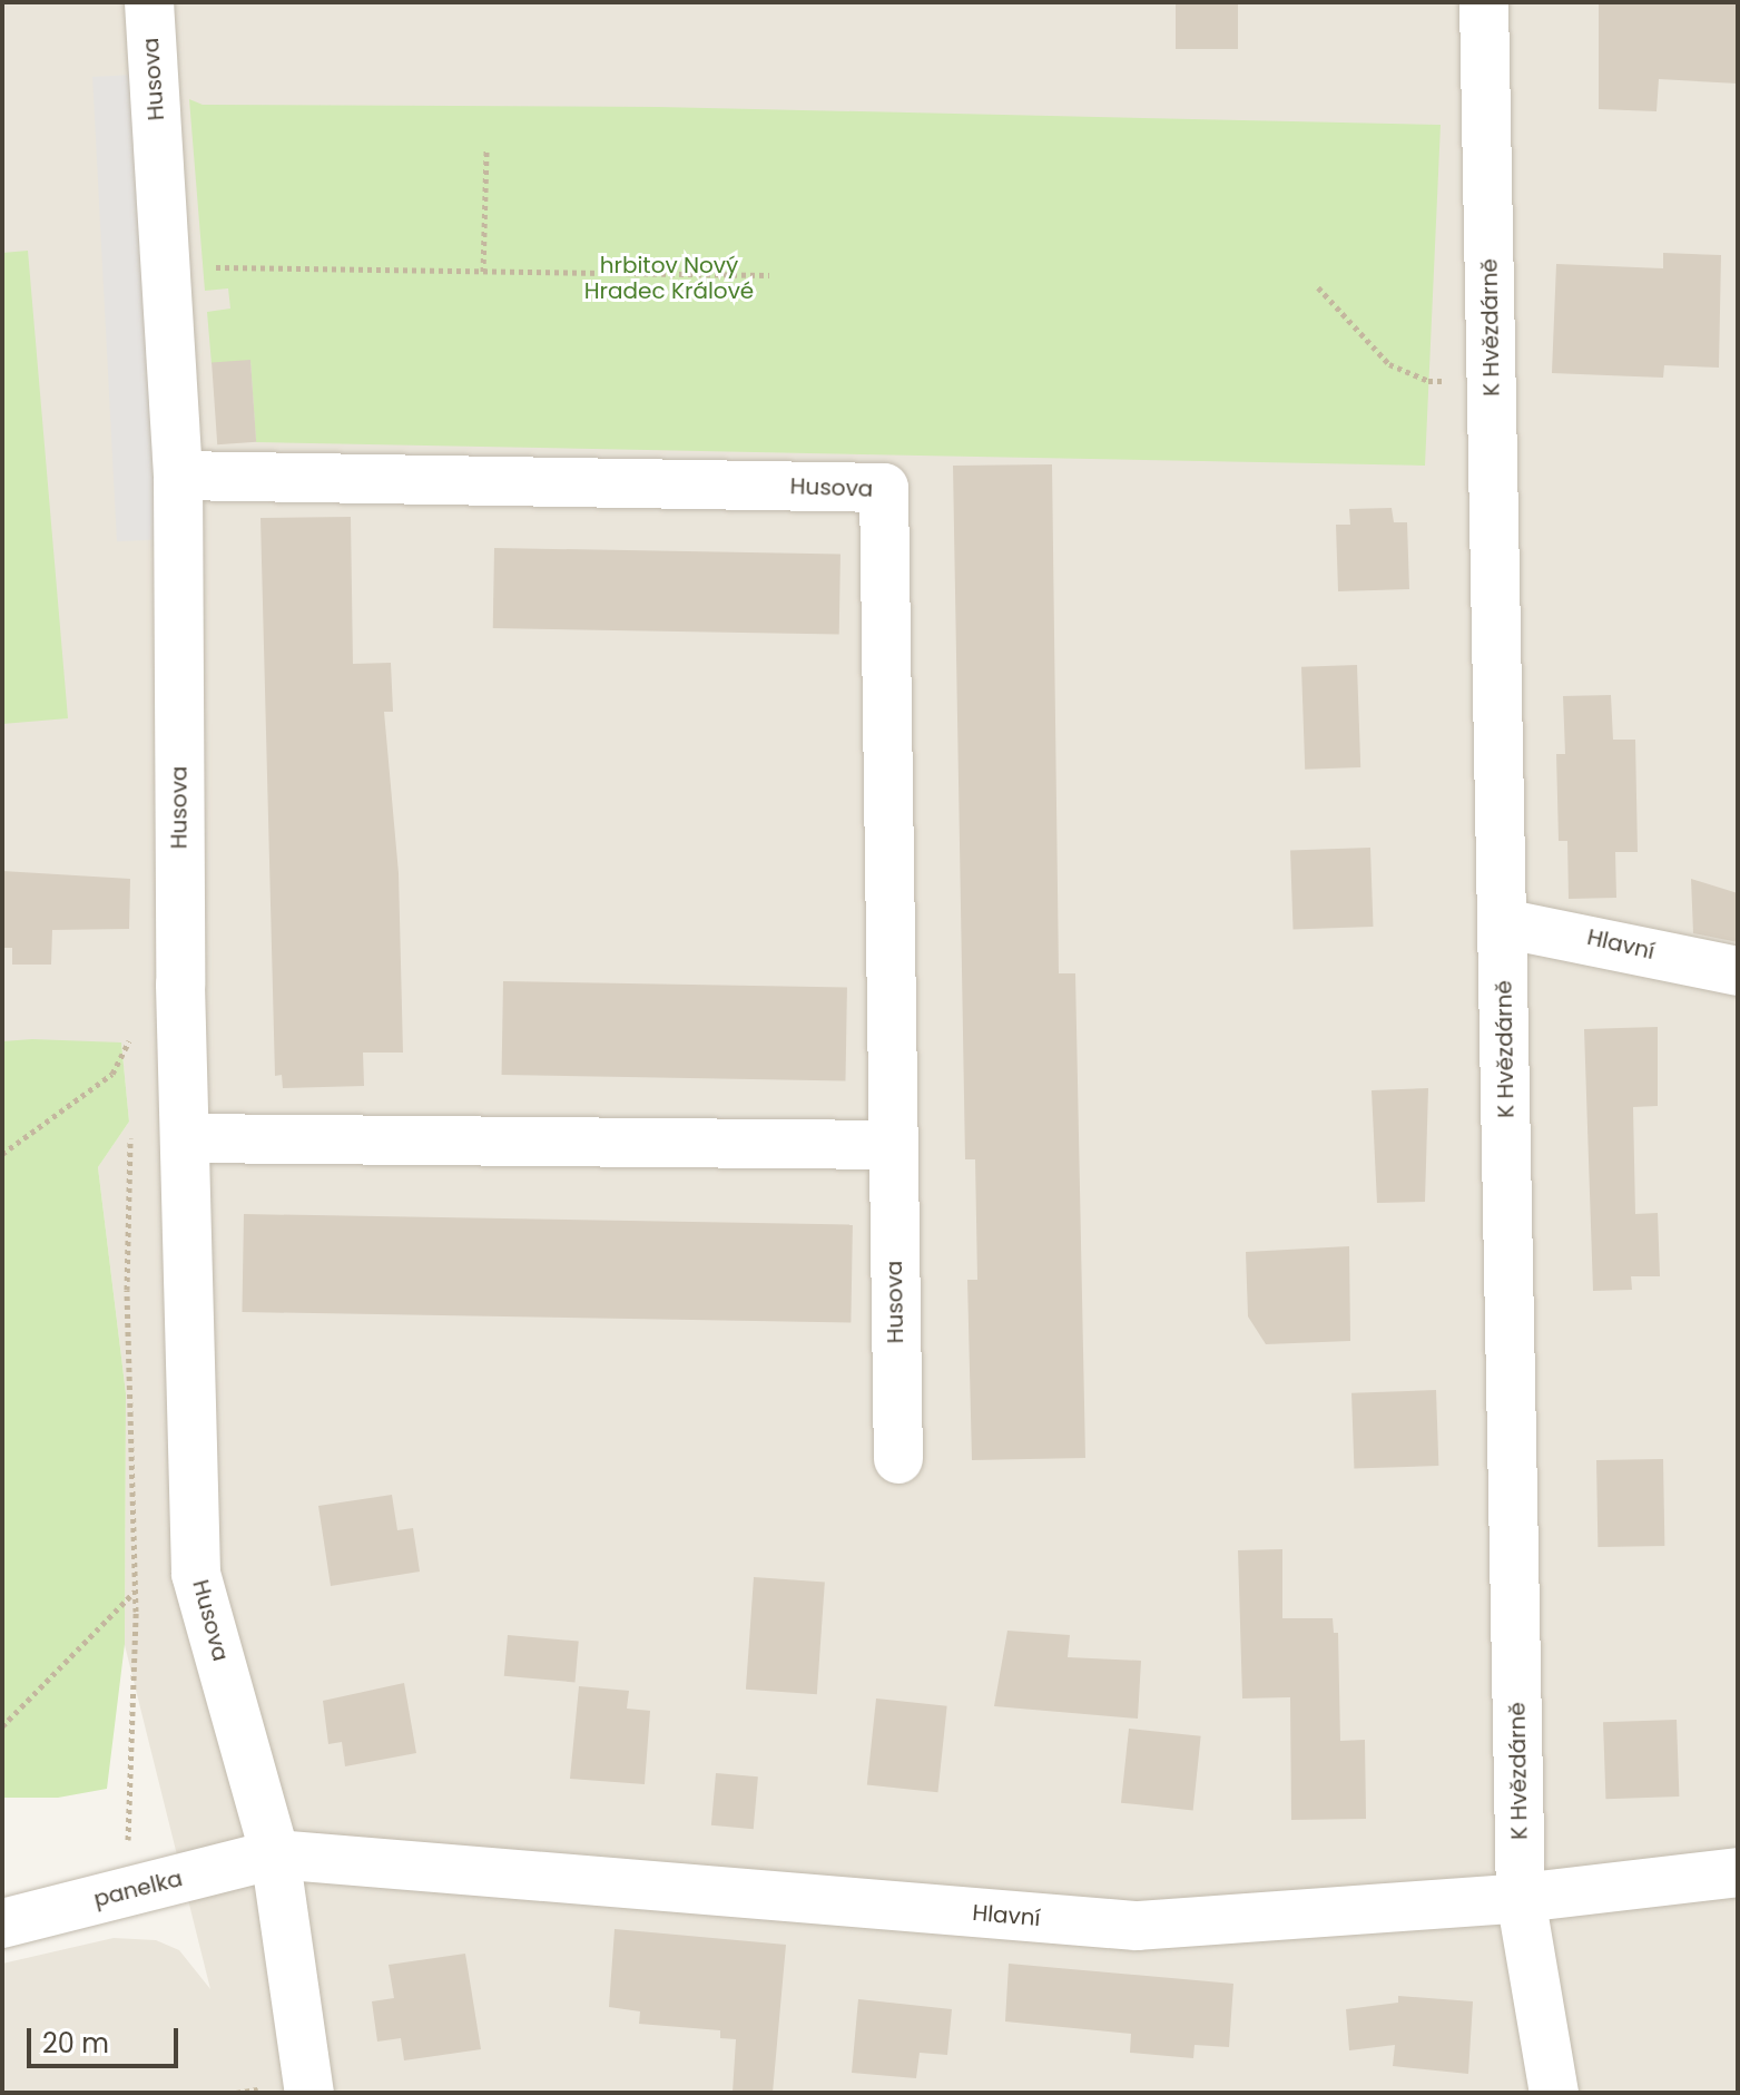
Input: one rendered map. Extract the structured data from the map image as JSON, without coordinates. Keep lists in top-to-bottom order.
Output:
{
  "streets": {
    "street": [
      "Husova",
      "K Hvězdárně",
      "Hlavní",
      "panelka"
    ]
  },
  "crossings": [
    ["Husova", "Hlavní"],
    ["Husova", "panelka"],
    ["K Hvězdárně", "Hlavní"],
    ["Hlavní", "panelka"]
  ],
  "parks": ["hrbitov Nový Hradec Králové"],
  "scale_bar": "20 m"
}
